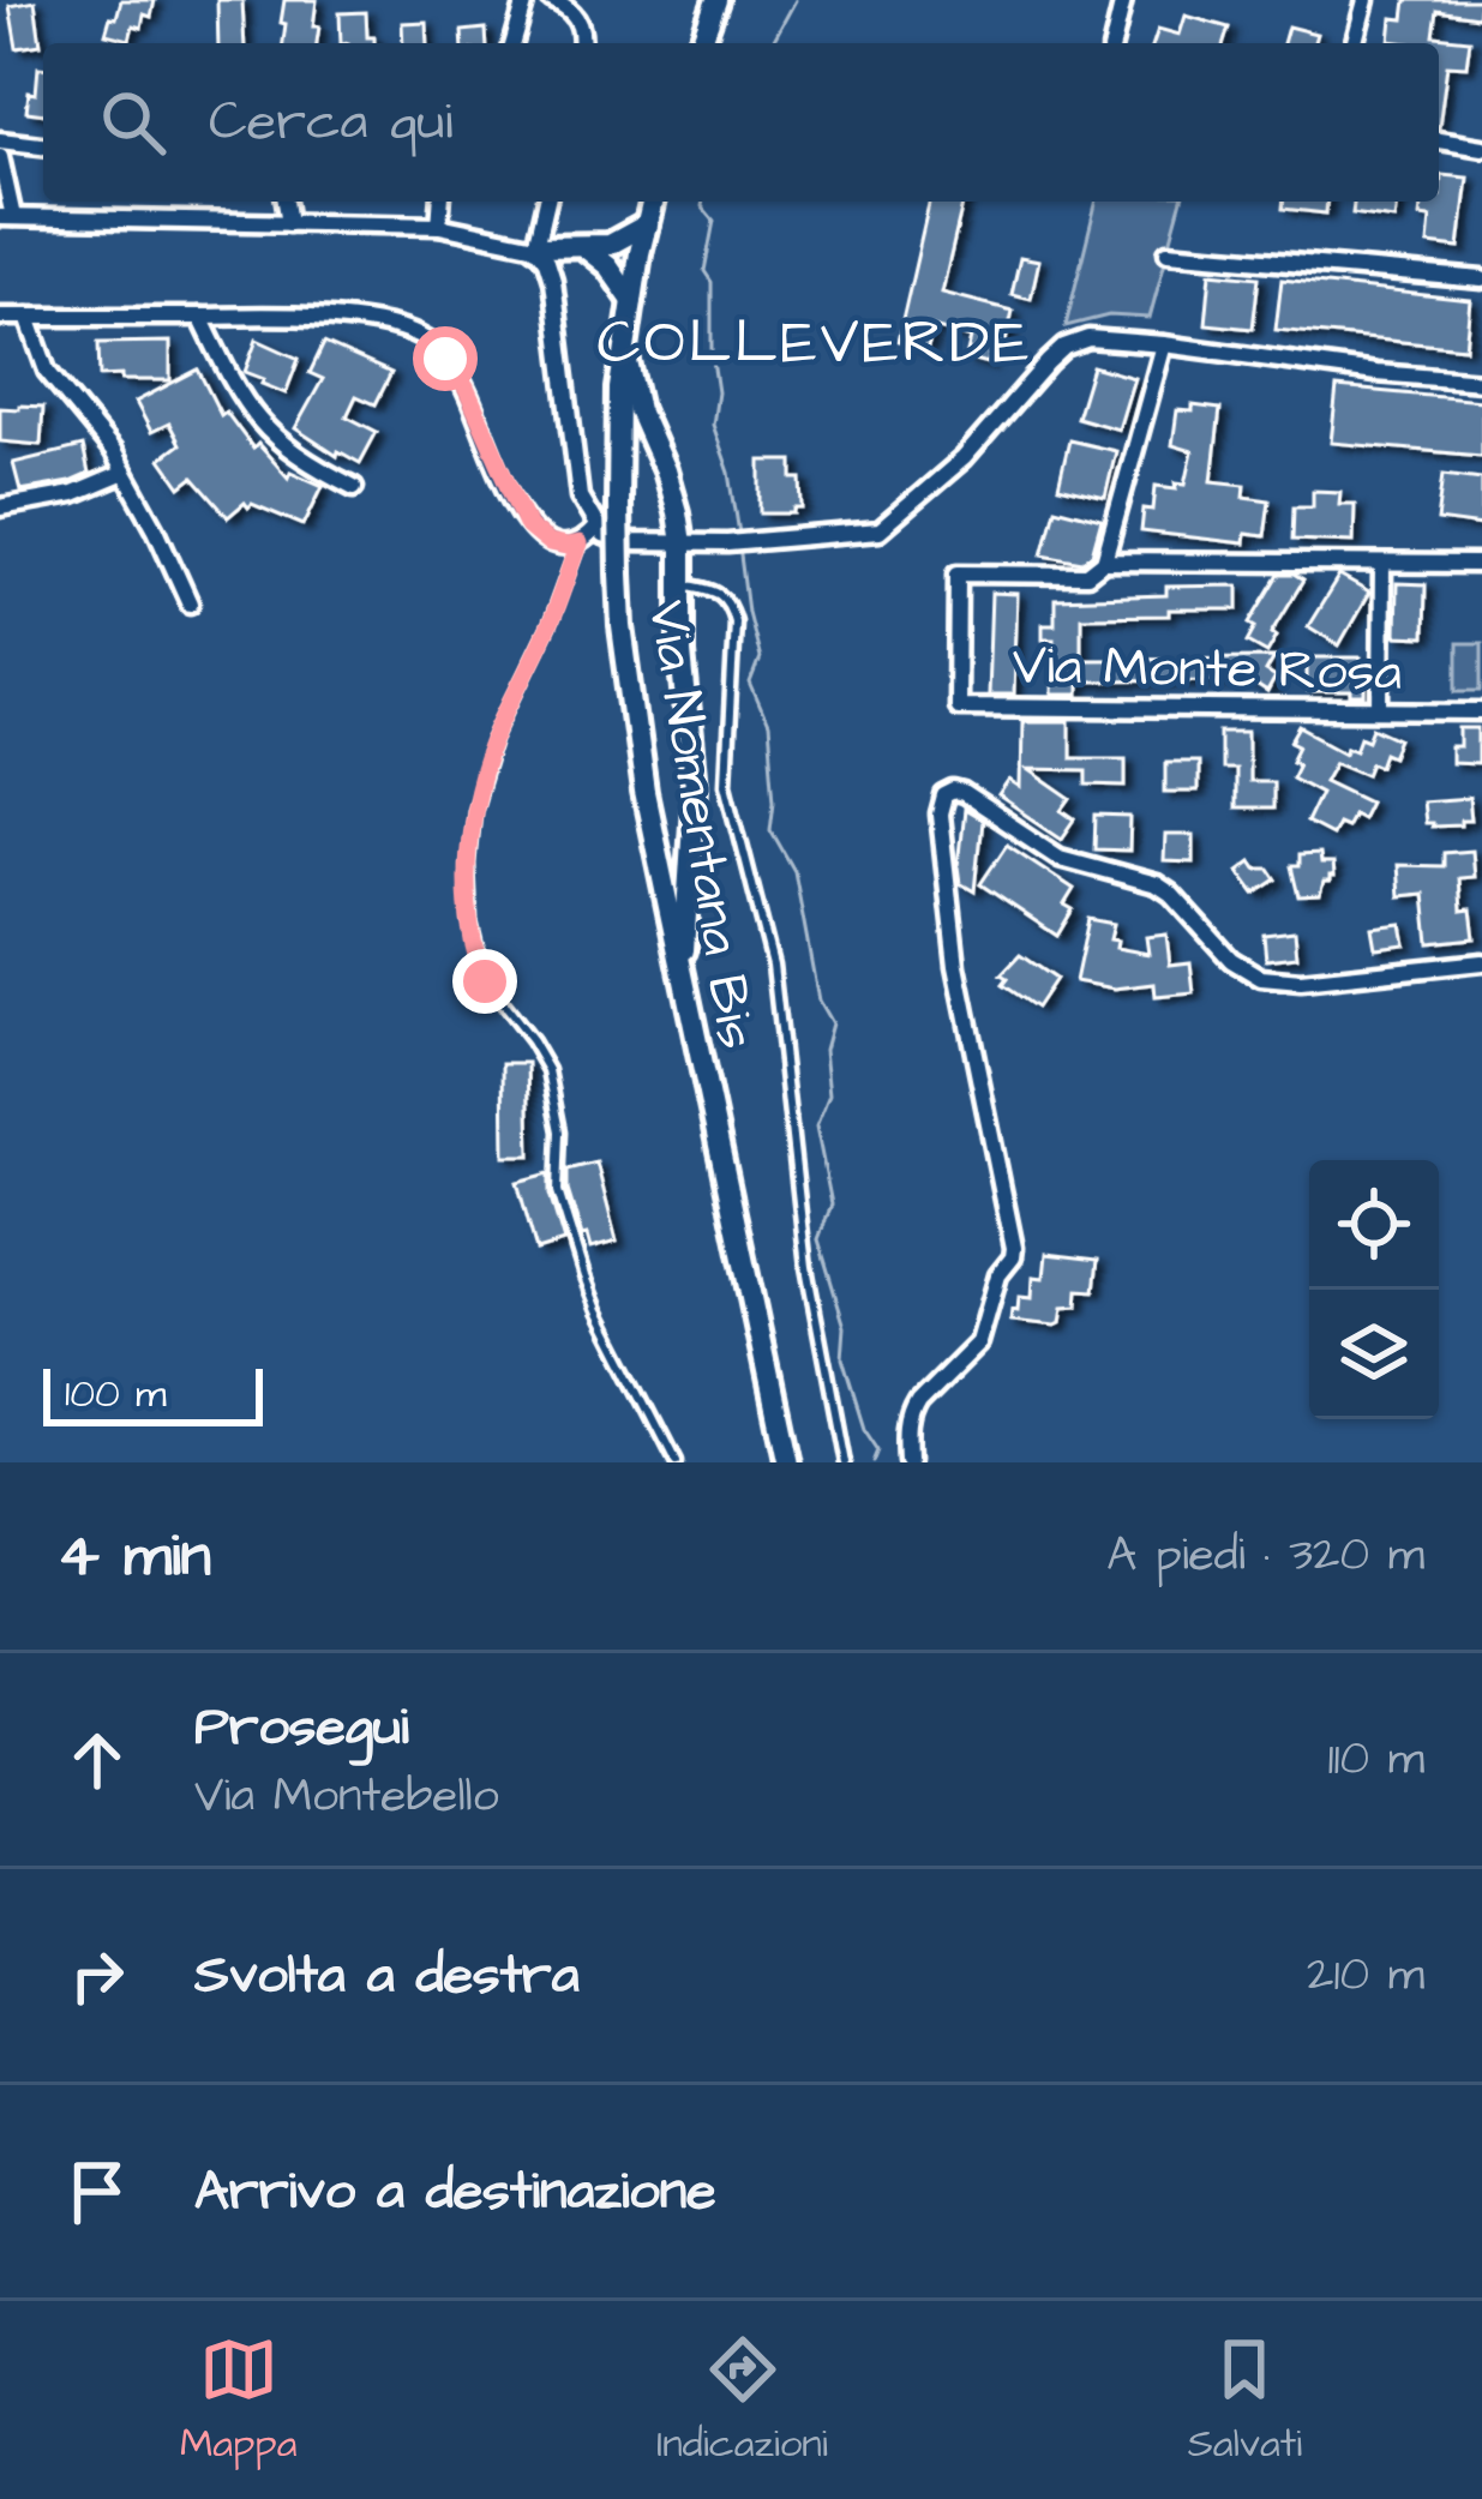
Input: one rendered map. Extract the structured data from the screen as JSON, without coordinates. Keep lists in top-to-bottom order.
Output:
{
  "streets": {
    "main road": ["Via Nomentana Bis"],
    "street": ["Via Monte Rosa"]
  },
  "districts": ["COLLEVERDE"],
  "scale_bar": "100 m",
  "page": {
    "search": "Cerca qui",
    "scale": "100 m",
    "heading": ["4 min", "A piedi · 320 m"],
    "list": [
      ["Prosegui", "Via Montebello", "110 m"],
      ["Svolta a destra", "210 m"],
      "Arrivo a destinazione"
    ],
    "nav": ["Mappa", "Indicazioni", "Salvati"]
  }
}
